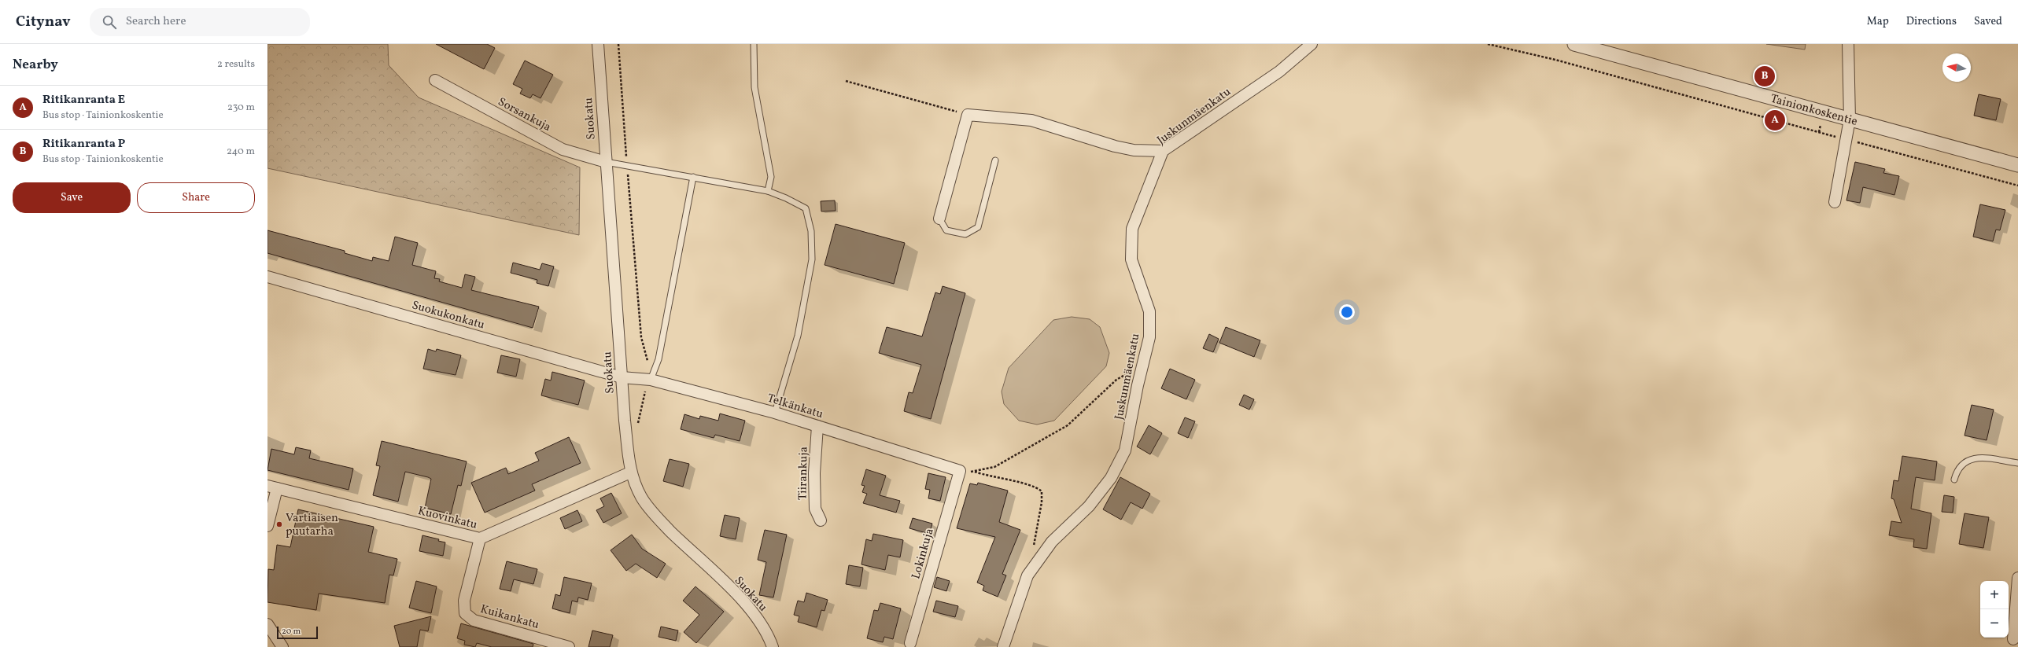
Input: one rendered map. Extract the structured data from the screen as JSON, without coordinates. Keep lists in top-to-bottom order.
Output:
{
  "streets": {
    "street": [
      "Tainionkoskentie",
      "Sorsankuja",
      "Juskunmäenkatu",
      "Suokatu",
      "Suokukonkatu",
      "Telkänkatu",
      "Tiirankuja",
      "Kuovinkatu",
      "Lokinkuja",
      "Kuikankatu"
    ]
  },
  "crossings": [
    ["Sorsankuja", "Suokatu"],
    ["Suokatu", "Suokukonkatu"],
    ["Suokatu", "Telkänkatu"],
    ["Suokatu", "Kuovinkatu"],
    ["Suokukonkatu", "Telkänkatu"],
    ["Telkänkatu", "Tiirankuja"],
    ["Telkänkatu", "Lokinkuja"],
    ["Kuovinkatu", "Kuikankatu"]
  ],
  "places": ["Vartiaisen puutarha"],
  "scale_bar": "20 m",
  "north": "left",
  "page": {
    "header": "Citynav",
    "search": "Search here",
    "nav": ["Map", "Directions", "Saved"],
    "heading": ["Nearby", "2 results"],
    "pins": ["B", "A"],
    "list": [
      {
        "mark": "A",
        "name": "Ritikanranta E",
        "note": "Bus stop · Tainionkoskentie",
        "value": "230 m"
      },
      {
        "mark": "B",
        "name": "Ritikanranta P",
        "note": "Bus stop · Tainionkoskentie",
        "value": "240 m"
      }
    ],
    "buttons": ["Save", "Share"],
    "map_buttons": ["+", "−"],
    "scale": "20 m"
  }
}
